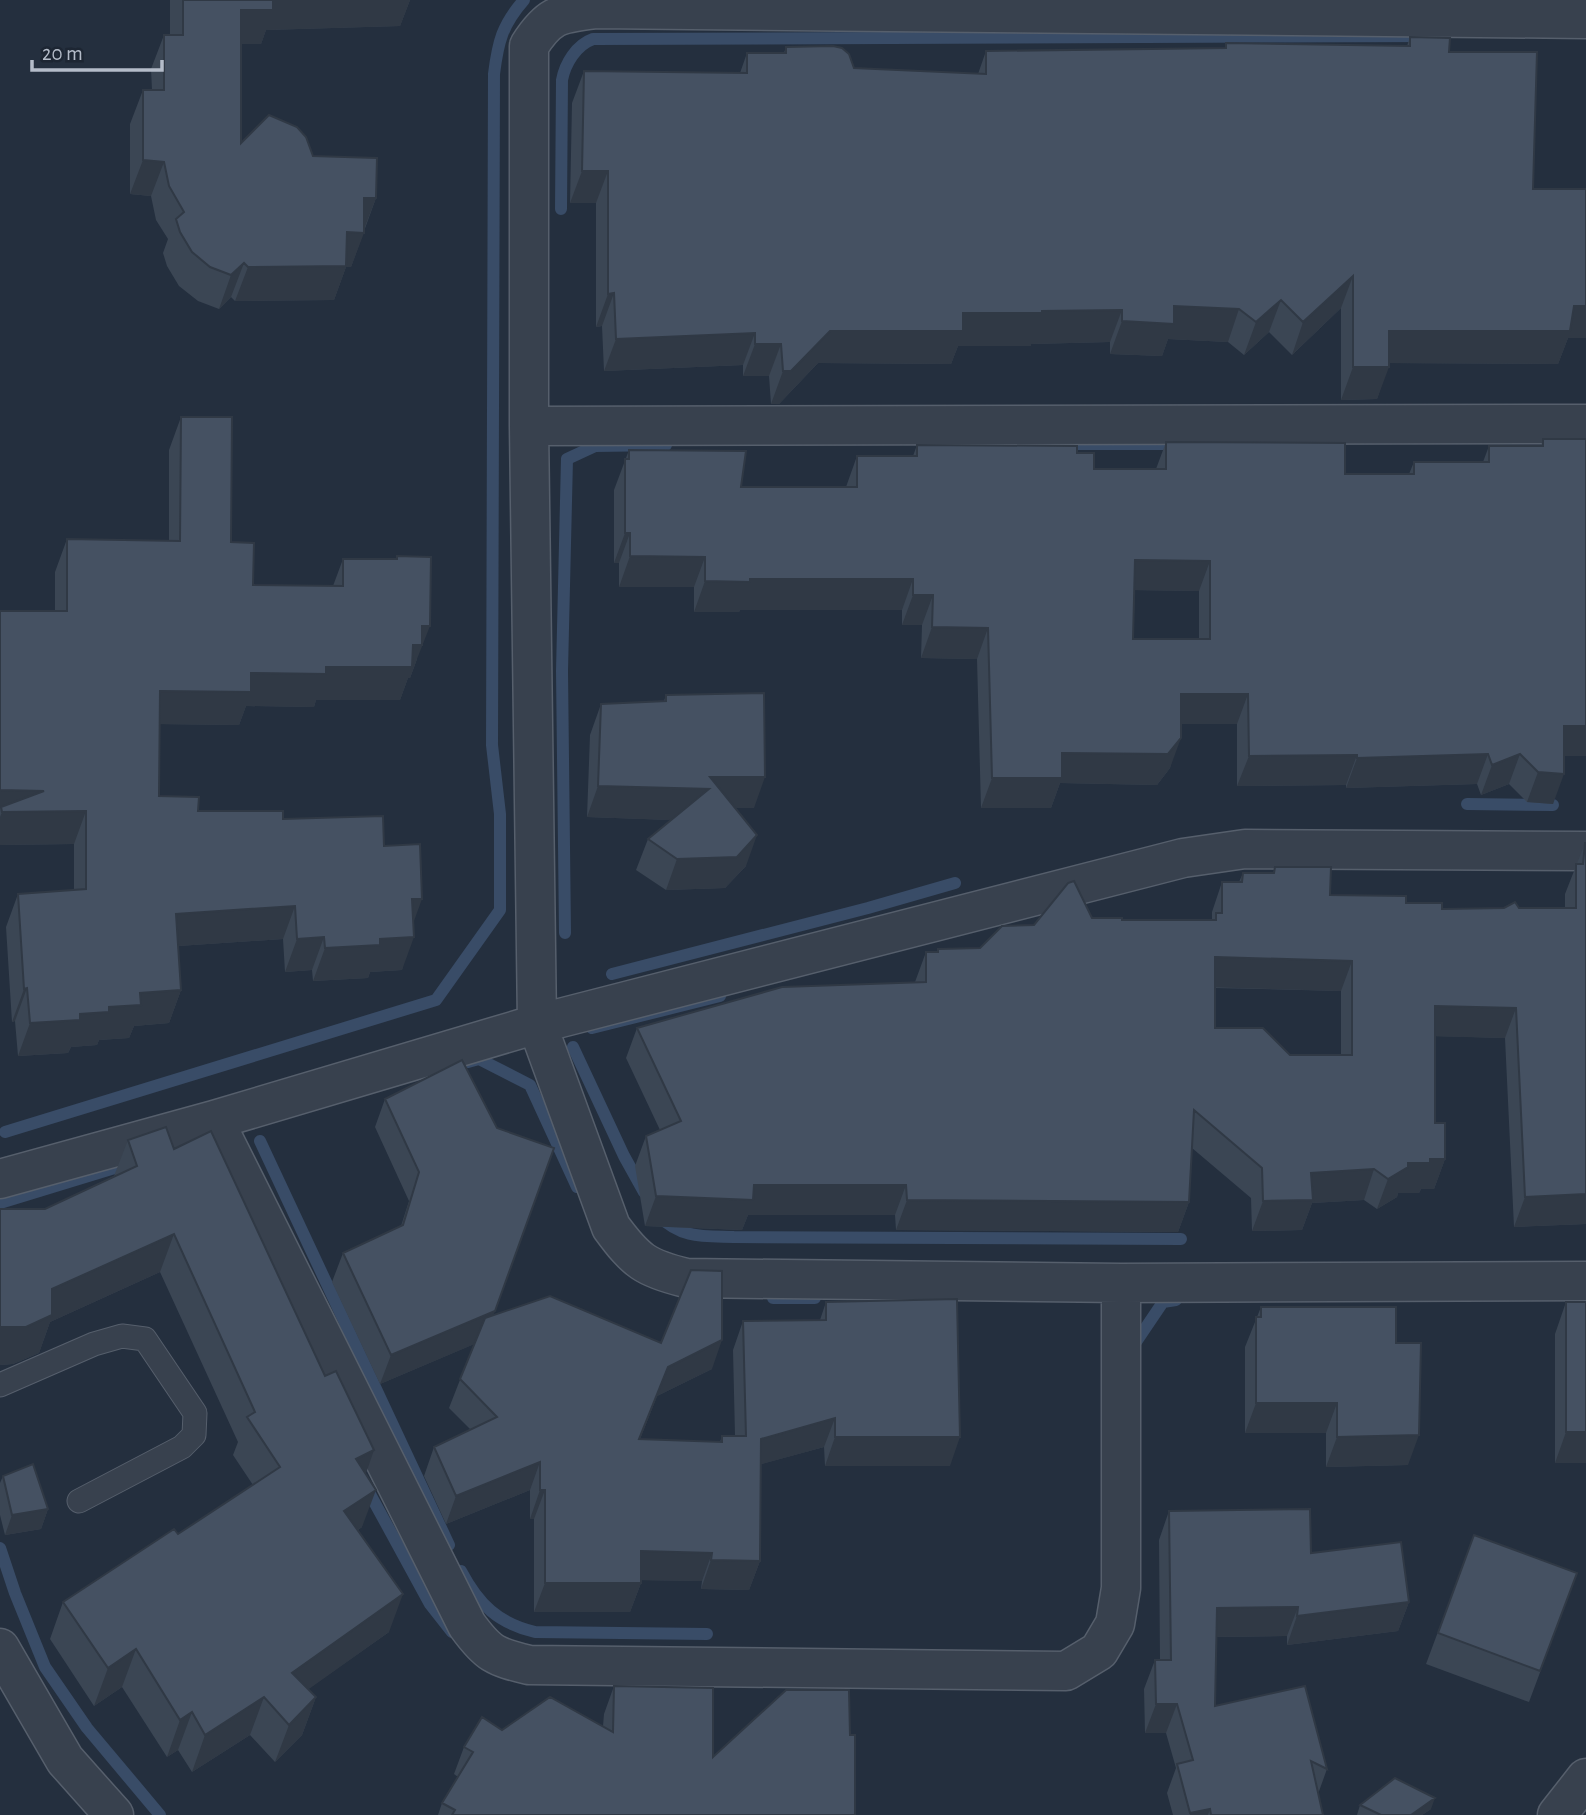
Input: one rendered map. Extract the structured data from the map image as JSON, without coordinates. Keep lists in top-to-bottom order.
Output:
{
  "scale_bar": "20 m"
}
